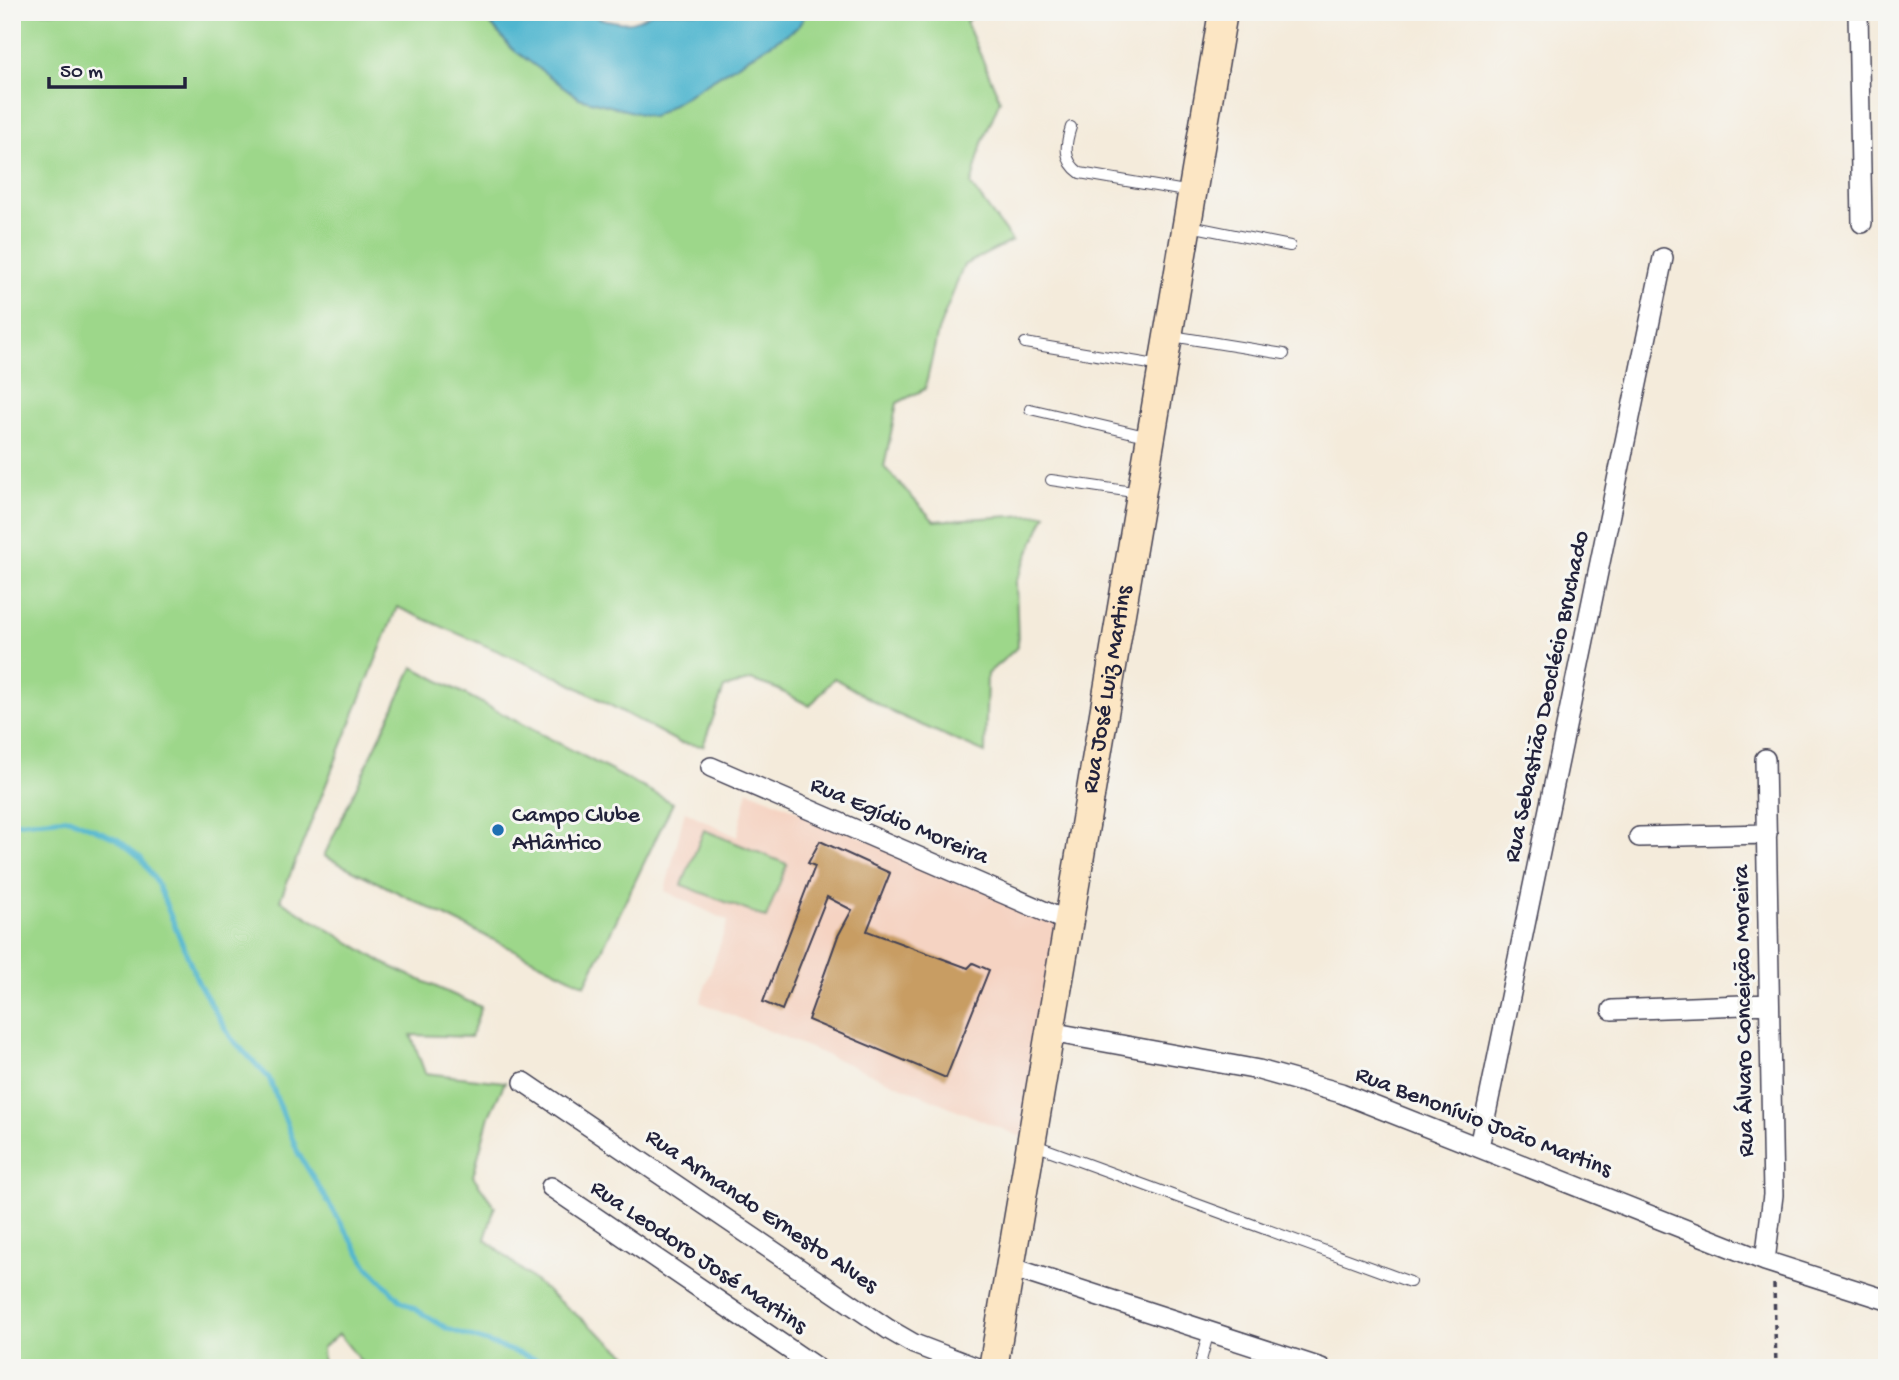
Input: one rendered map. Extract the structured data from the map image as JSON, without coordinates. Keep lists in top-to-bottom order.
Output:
{
  "streets": {
    "main road": ["Rua José Luiz Martins"],
    "street": [
      "Rua Sebastião Deoclécio Bruchado",
      "Rua Egídio Moreira",
      "Rua Álvaro Conceição Moreira",
      "Rua Benonívio João Martins",
      "Rua Armando Ernesto Alves",
      "Rua Leodoro José Martins"
    ]
  },
  "crossings": [
    ["Rua José Luiz Martins", "Rua Egídio Moreira"],
    ["Rua José Luiz Martins", "Rua Benonívio João Martins"],
    ["Rua Sebastião Deoclécio Bruchado", "Rua Benonívio João Martins"],
    ["Rua Álvaro Conceição Moreira", "Rua Benonívio João Martins"]
  ],
  "places": ["Campo Clube Atlântico"],
  "scale_bar": "50 m"
}
